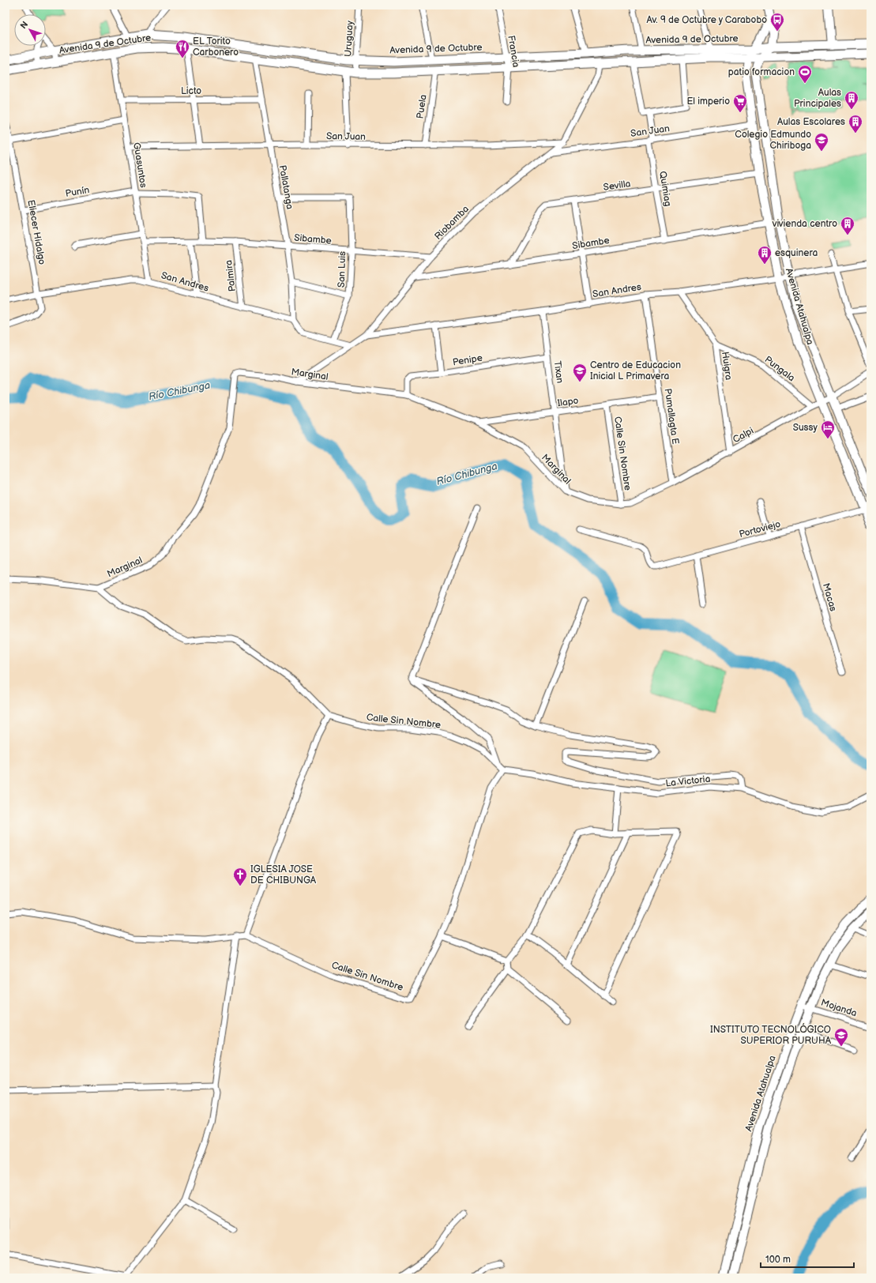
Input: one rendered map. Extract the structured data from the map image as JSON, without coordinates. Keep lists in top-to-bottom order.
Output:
{
  "streets": {
    "main road": ["Avenida 9 de Octubre", "Avenida Atahualpa"],
    "street": [
      "Uruguay",
      "Francia",
      "Licto",
      "Puela",
      "San Juan",
      "Guasuntos",
      "Sevilla",
      "Pallatanga",
      "Quimiag",
      "Punín",
      "Riobamba",
      "Eliecer Hidalgo",
      "Sibambe",
      "San Luis",
      "Palmira",
      "San Andres",
      "Penipe",
      "Huigra",
      "Pungala",
      "Tixan",
      "Marginal",
      "Ilapo",
      "Pumallagta E",
      "Calpi",
      "Calle Sin Nombre",
      "Portoviejo",
      "Macas",
      "La Victoria",
      "Mojanda"
    ]
  },
  "crossings": [
    ["Uruguay", "Avenida 9 de Octubre"],
    ["Avenida 9 de Octubre", "Francia"],
    ["Avenida 9 de Octubre", "Puela"],
    ["Avenida 9 de Octubre", "Guasuntos"],
    ["Avenida 9 de Octubre", "Pallatanga"],
    ["Avenida 9 de Octubre", "Riobamba"],
    ["Avenida 9 de Octubre", "Avenida Atahualpa"],
    ["Licto", "Guasuntos"],
    ["Licto", "Pallatanga"],
    ["Puela", "San Juan"],
    ["San Juan", "Guasuntos"],
    ["San Juan", "Pallatanga"],
    ["San Juan", "Quimiag"],
    ["San Juan", "Riobamba"],
    ["San Juan", "Avenida Atahualpa"],
    ["Guasuntos", "Punín"],
    ["Guasuntos", "Sibambe"],
    ["Guasuntos", "San Andres"],
    ["Sevilla", "Quimiag"],
    ["Sevilla", "Sibambe"],
    ["Sevilla", "Avenida Atahualpa"],
    ["Pallatanga", "Sibambe"],
    ["Pallatanga", "San Luis"],
    ["Pallatanga", "San Andres"],
    ["Quimiag", "Sibambe"],
    ["Punín", "Eliecer Hidalgo"],
    ["Punín", "Sibambe"],
    ["Riobamba", "Sibambe"],
    ["Riobamba", "San Andres"],
    ["Riobamba", "Marginal"],
    ["Eliecer Hidalgo", "San Andres"],
    ["Sibambe", "San Luis"],
    ["Sibambe", "Palmira"],
    ["Sibambe", "Avenida Atahualpa"],
    ["Palmira", "San Andres"],
    ["San Andres", "Avenida Atahualpa"],
    ["San Andres", "Huigra"],
    ["San Andres", "Tixan"],
    ["San Andres", "Pumallagta E"],
    ["Avenida Atahualpa", "Calpi"],
    ["Avenida Atahualpa", "Portoviejo"],
    ["Avenida Atahualpa", "Mojanda"],
    ["Penipe", "Tixan"],
    ["Penipe", "Marginal"],
    ["Huigra", "Pungala"],
    ["Huigra", "Calpi"],
    ["Pungala", "Calpi"],
    ["Tixan", "Marginal"],
    ["Tixan", "Ilapo"],
    ["Marginal", "Ilapo"],
    ["Marginal", "Calpi"],
    ["Marginal", "Calle Sin Nombre"],
    ["Ilapo", "Pumallagta E"],
    ["Ilapo", "Calle Sin Nombre"],
    ["Pumallagta E", "Calpi"],
    ["Calpi", "Calle Sin Nombre"],
    ["Calle Sin Nombre", "La Victoria"],
    ["Portoviejo", "Macas"]
  ],
  "water": ["Río Chibunga"],
  "places": {
    "bus stop": ["Av. 9 de Octubre y Carabobo"],
    "restaurant": ["EL Torito Carbonero"],
    "sports": ["patio formacion"],
    "building": [
      "Aulas Principales",
      "Aulas Escolares",
      "vivienda centro",
      "esquinera"
    ],
    "supermarket": ["El imperio"],
    "school or university": ["Colegio Edmundo Chiriboga", "Centro de Educacion Inicial L Primavera", "INSTITUTO TECNOLÓGICO SUPERIOR PURUHA"],
    "hotel": ["Sussy"],
    "church": ["IGLESIA JOSE DE CHIBUNGA"]
  },
  "scale_bar": "100 m",
  "north": "top left"
}
